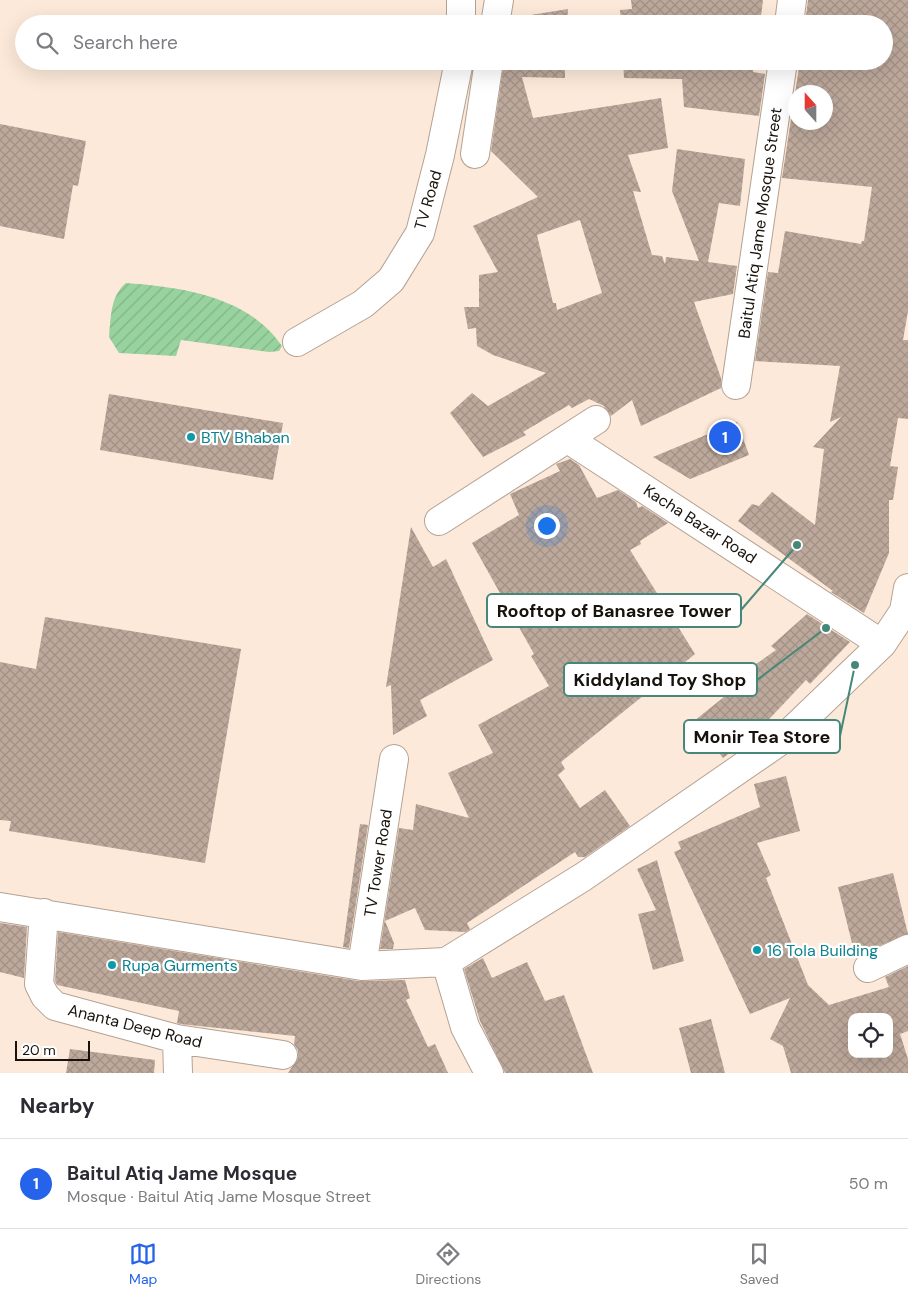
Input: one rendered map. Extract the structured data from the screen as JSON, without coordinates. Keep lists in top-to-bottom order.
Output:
{
  "streets": {
    "street": [
      "TV Road",
      "Baitul Atiq Jame Mosque Street",
      "Kacha Bazar Road",
      "TV Tower Road",
      "Ananta Deep Road"
    ]
  },
  "places": [
    "BTV Bhaban",
    "Rooftop of Banasree Tower",
    "Kiddyland Toy Shop",
    "Monir Tea Store",
    "16 Tola Building",
    "Rupa Gurments"
  ],
  "scale_bar": "20 m",
  "north": "top",
  "page": {
    "search": "Search here",
    "pins": "1",
    "scale": "20 m",
    "heading": "Nearby",
    "list": [
      {
        "mark": "1",
        "name": "Baitul Atiq Jame Mosque",
        "note": "Mosque · Baitul Atiq Jame Mosque Street",
        "value": "50 m"
      }
    ],
    "nav": ["Map", "Directions", "Saved"]
  }
}
